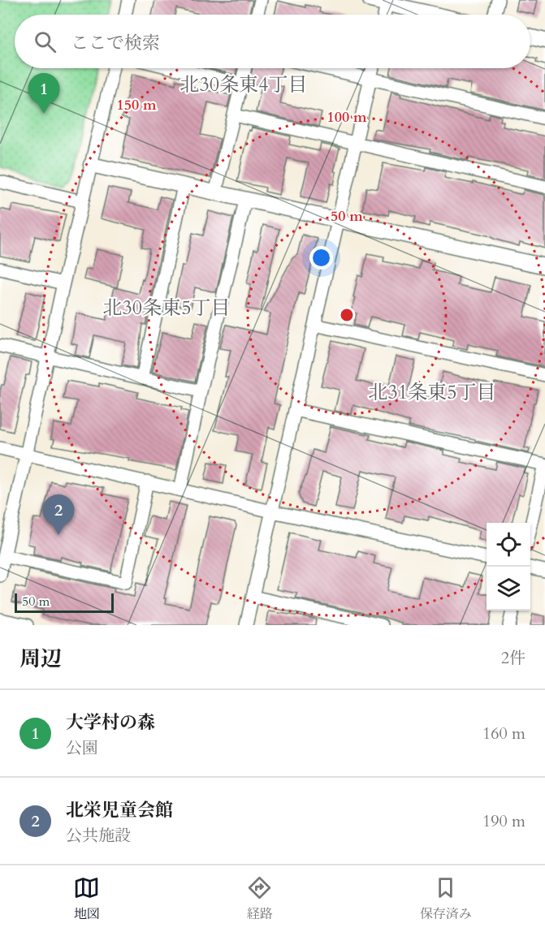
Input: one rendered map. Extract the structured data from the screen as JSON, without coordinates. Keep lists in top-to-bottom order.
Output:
{
  "districts": ["北30条東4丁目", "北30条東5丁目", "北31条東5丁目"],
  "scale_bar": "50 m",
  "page": {
    "search": "ここで検索",
    "pins": ["1", "2"],
    "scale": "50 m",
    "heading": ["周辺", "2件"],
    "list": [
      {
        "mark": "1",
        "name": "大学村の森",
        "note": "公園",
        "value": "160 m"
      },
      {
        "mark": "2",
        "name": "北栄児童会館",
        "note": "公共施設",
        "value": "190 m"
      }
    ],
    "nav": ["地図", "経路", "保存済み"]
  },
  "rings": ["150 m", "100 m", "50 m"]
}
